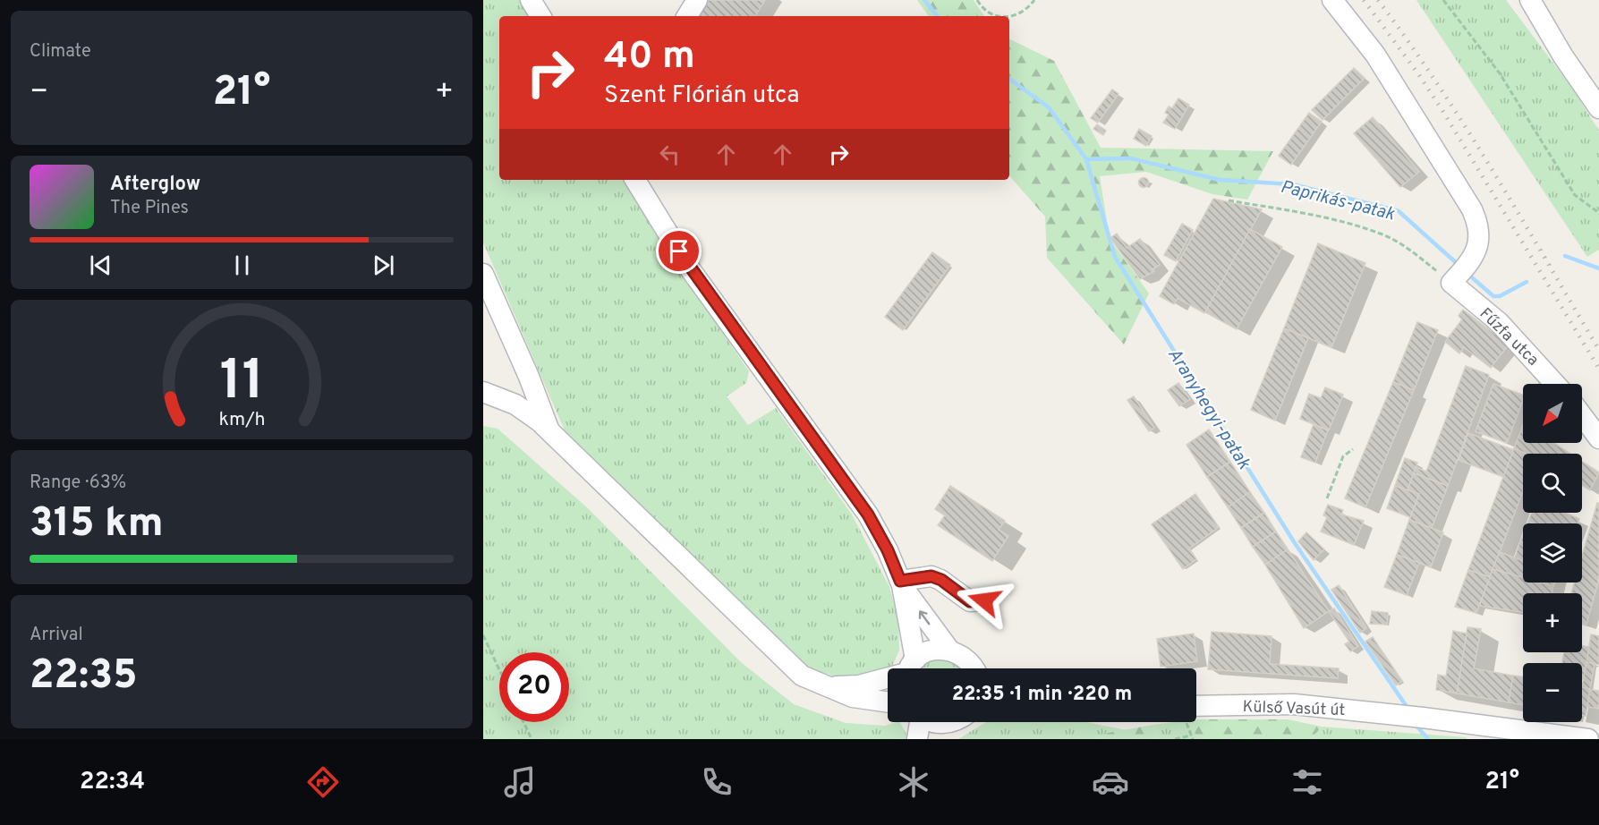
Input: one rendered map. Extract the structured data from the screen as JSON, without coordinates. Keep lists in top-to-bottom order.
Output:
{
  "streets": {
    "street": ["Fűzfa utca", "Külső Vasút út"]
  },
  "water": ["Paprikás-patak", "Aranyhegyi-patak"],
  "north": "bottom left",
  "page": {
    "tile": [
      "Climate",
      ["Range · 63%", "315 km"],
      ["Arrival", "22:35"]
    ],
    "turn": ["40 m", "Szent Flórián utca"],
    "heat": ["−", "21°", "+"],
    "song": ["Afterglow", "The Pines"],
    "map_buttons": ["+", "−"],
    "limit": "20",
    "trip": "22:35 · 1 min · 220 m",
    "tabs": ["22:34", "21°"],
    "gauge": ["11", "km/h"]
  }
}
